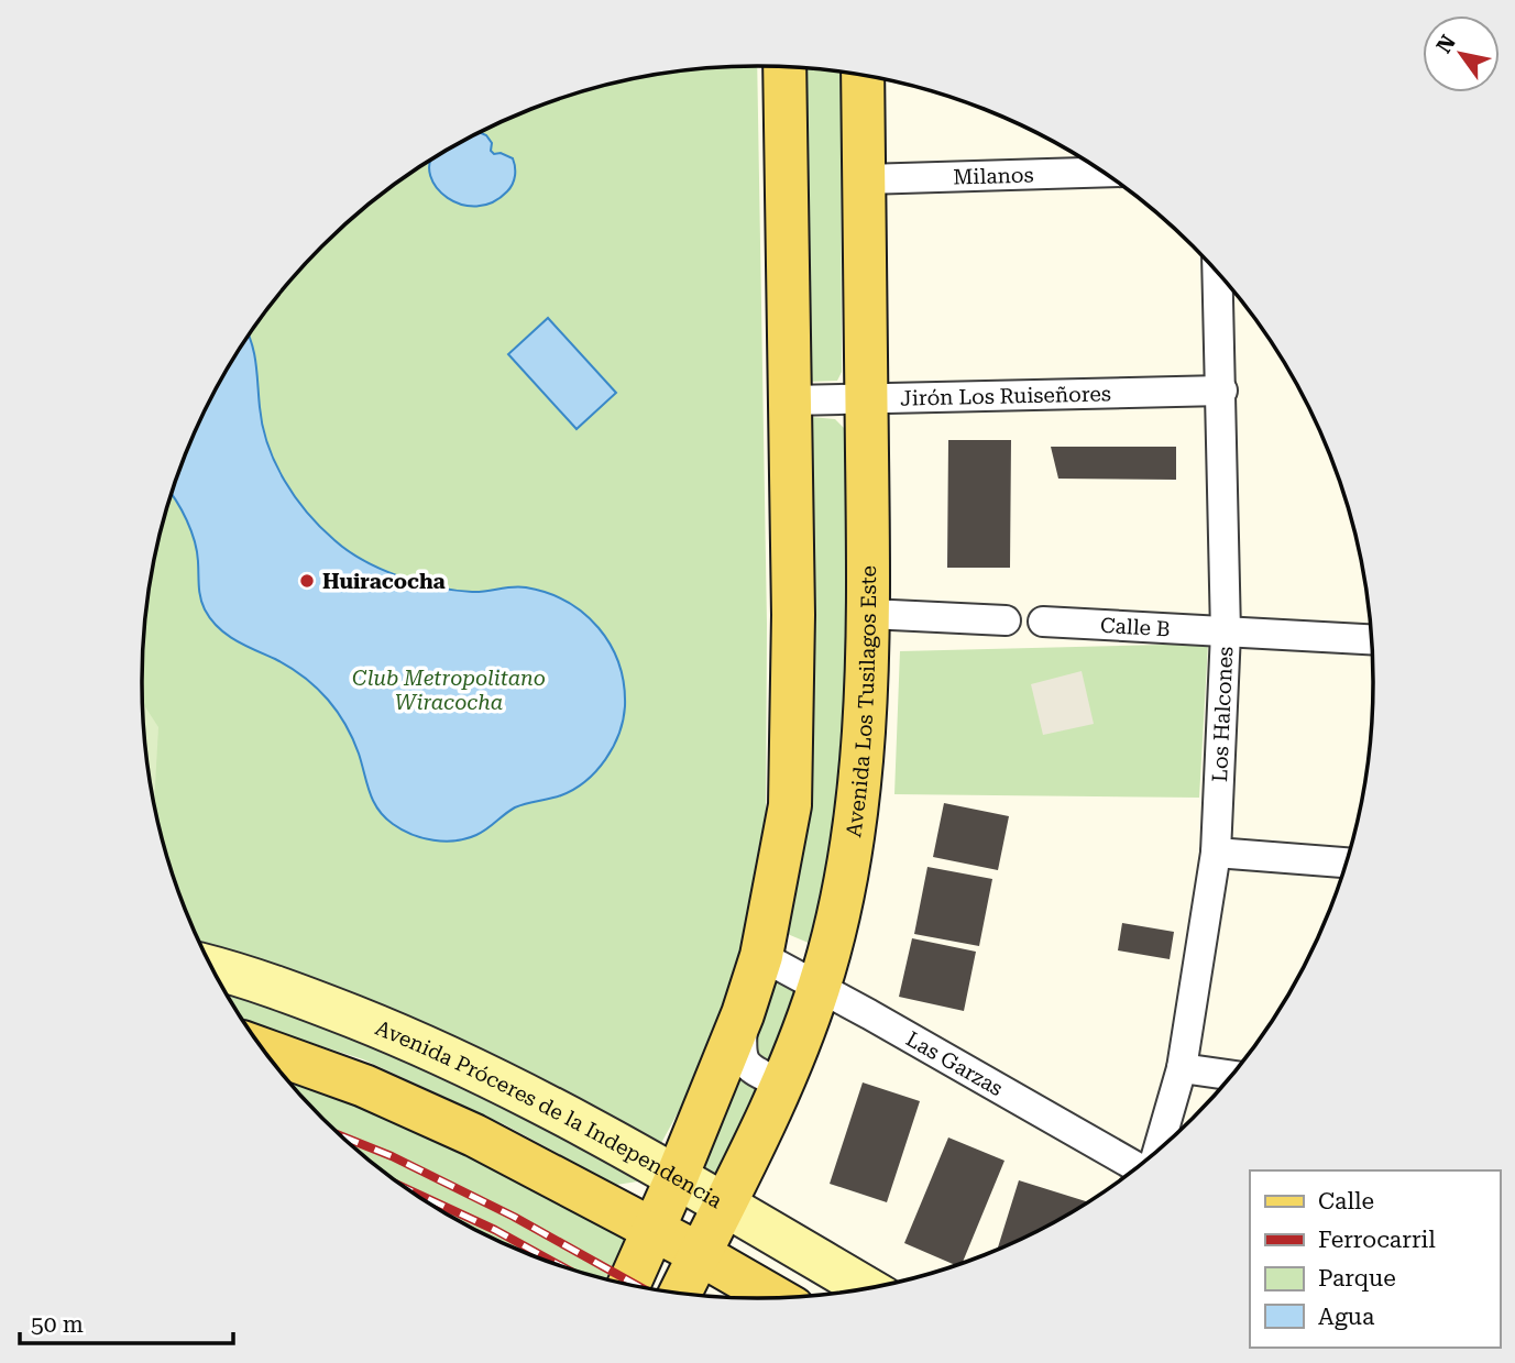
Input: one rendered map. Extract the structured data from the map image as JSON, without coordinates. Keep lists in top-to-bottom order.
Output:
{
  "streets": {
    "main road": ["Avenida Los Tusilagos Este", "Avenida Próceres de la Independencia"],
    "street": [
      "Milanos",
      "Jirón Los Ruiseñores",
      "Calle B",
      "Los Halcones",
      "Las Garzas"
    ]
  },
  "crossings": [
    ["Milanos", "Avenida Los Tusilagos Este"],
    ["Jirón Los Ruiseñores", "Avenida Los Tusilagos Este"],
    ["Jirón Los Ruiseñores", "Los Halcones"],
    ["Calle B", "Los Halcones"],
    ["Avenida Los Tusilagos Este", "Las Garzas"],
    ["Avenida Los Tusilagos Este", "Avenida Próceres de la Independencia"]
  ],
  "parks": ["Club Metropolitano Wiracocha"],
  "places": ["Huiracocha"],
  "legend": [
    "Calle",
    "Ferrocarril",
    "Parque",
    "Agua"
  ],
  "scale_bar": "50 m",
  "north": "top left"
}
